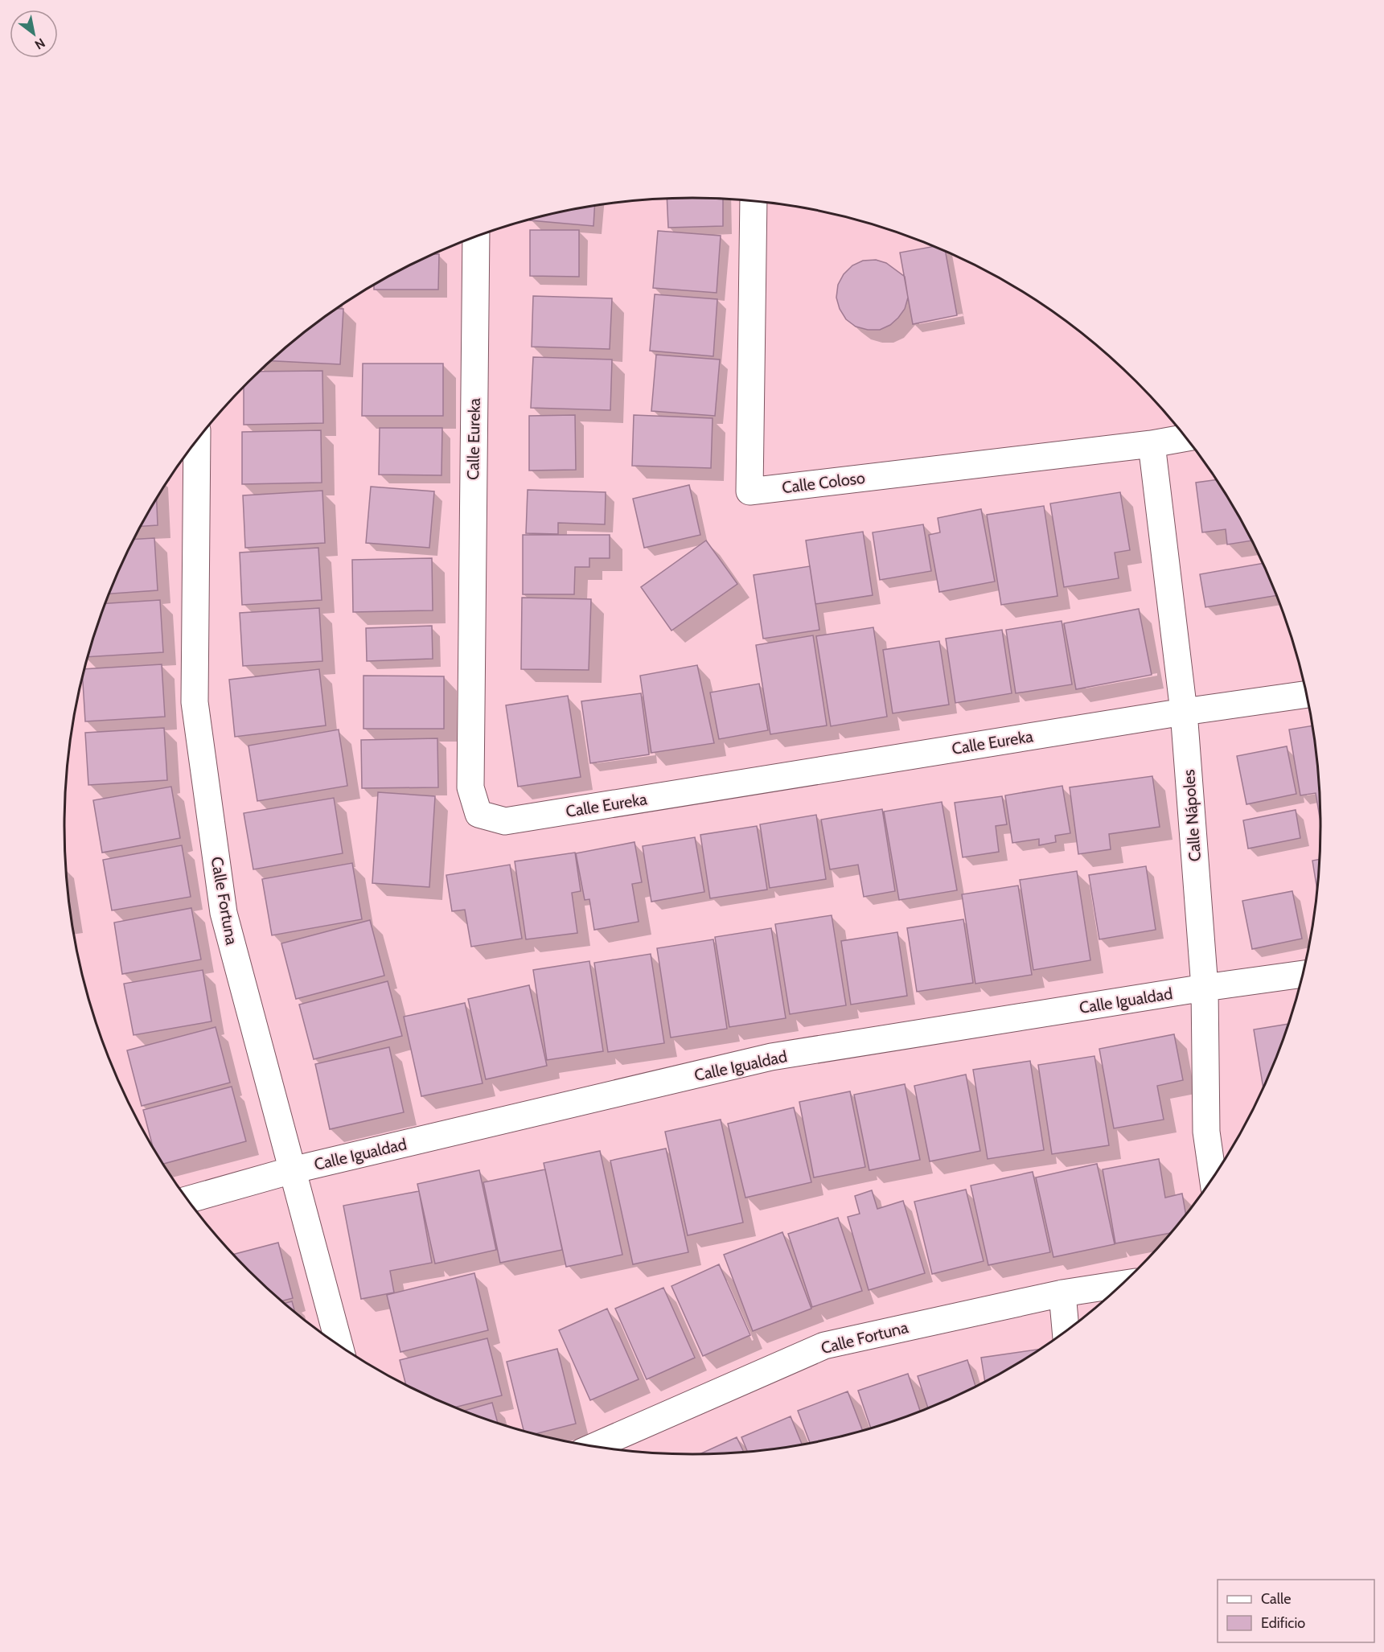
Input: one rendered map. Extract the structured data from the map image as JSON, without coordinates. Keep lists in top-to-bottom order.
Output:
{
  "streets": {
    "street": [
      "Calle Eureka",
      "Calle Coloso",
      "Calle Nápoles",
      "Calle Fortuna",
      "Calle Igualdad"
    ]
  },
  "crossings": [
    ["Calle Eureka", "Calle Nápoles"],
    ["Calle Coloso", "Calle Nápoles"],
    ["Calle Nápoles", "Calle Igualdad"],
    ["Calle Fortuna", "Calle Igualdad"]
  ],
  "legend": ["Calle", "Edificio"],
  "north": "bottom right"
}
